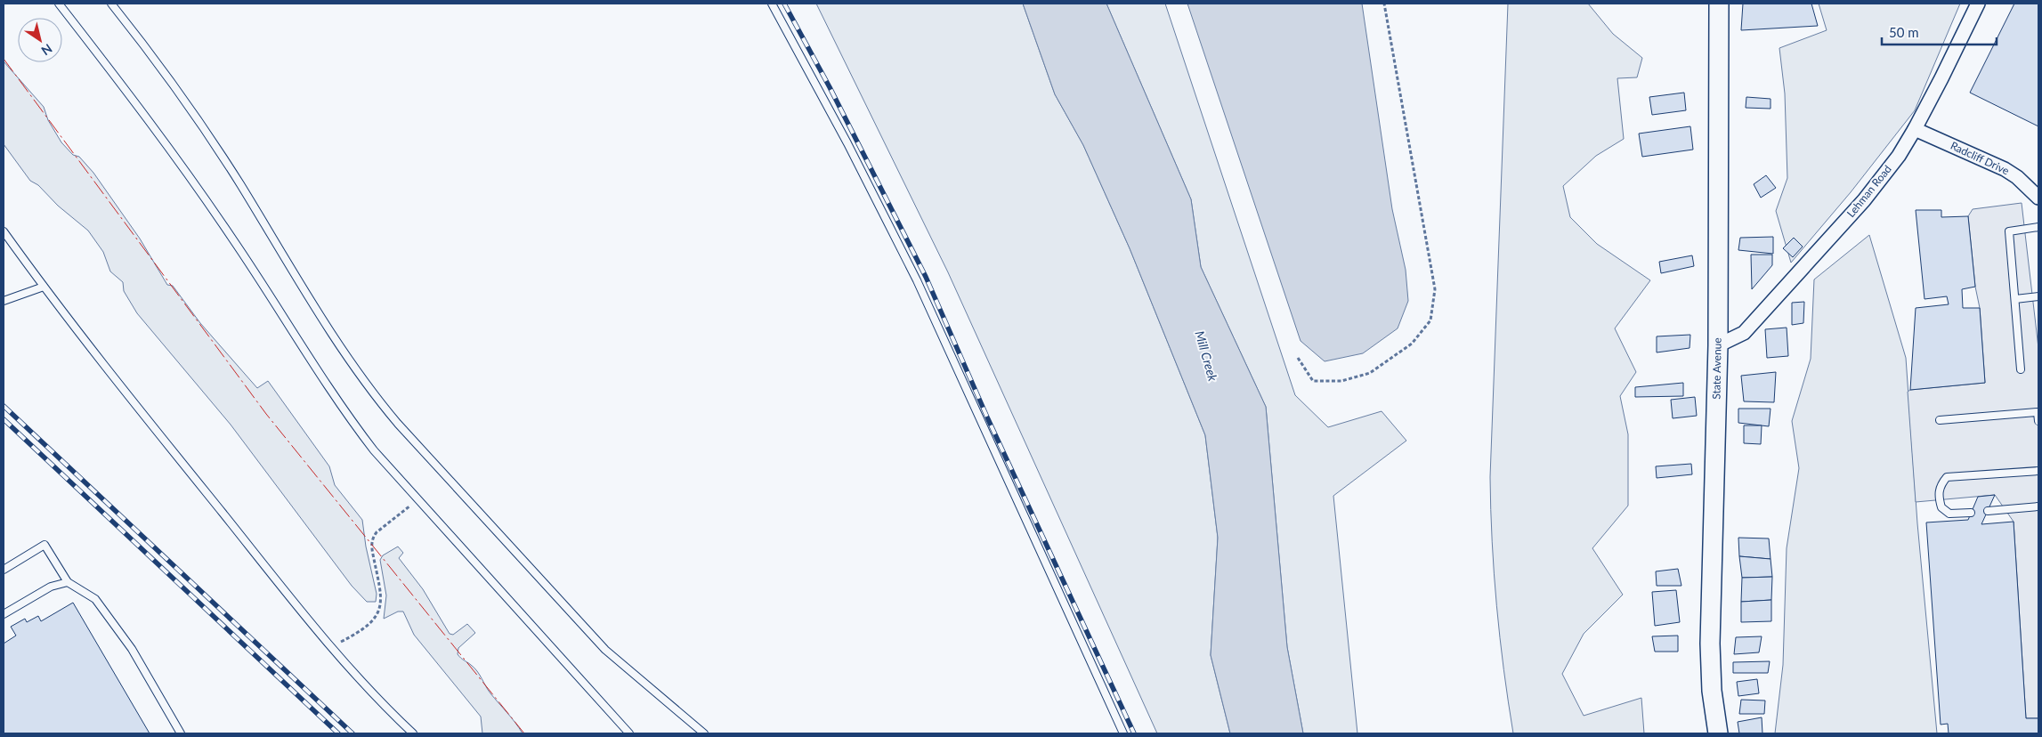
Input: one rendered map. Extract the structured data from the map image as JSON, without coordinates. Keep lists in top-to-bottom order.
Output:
{
  "streets": {
    "main road": ["State Avenue"],
    "street": ["Radcliff Drive", "Lehman Road"]
  },
  "crossings": [
    ["Radcliff Drive", "Lehman Road"],
    ["Lehman Road", "State Avenue"]
  ],
  "water": ["Mill Creek"],
  "scale_bar": "50 m",
  "north": "bottom right"
}
